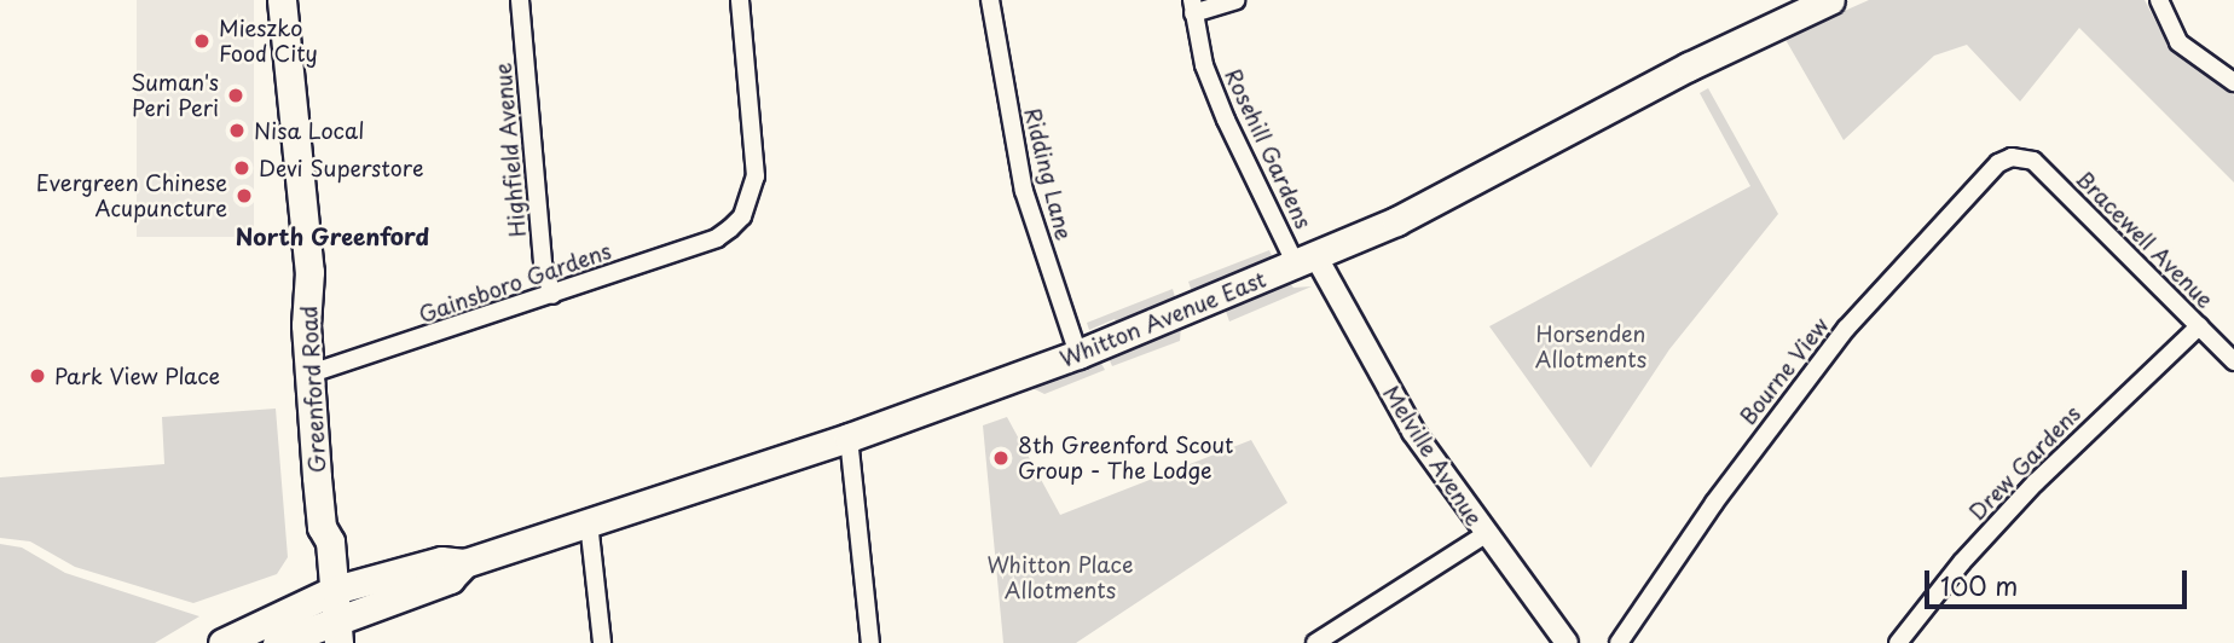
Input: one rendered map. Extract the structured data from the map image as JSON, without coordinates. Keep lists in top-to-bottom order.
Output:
{
  "streets": {
    "main road": ["Whitton Avenue East", "Greenford Road"],
    "street": [
      "Rosehill Gardens",
      "Highfield Avenue",
      "Ridding Lane",
      "Bracewell Avenue",
      "Gainsboro Gardens",
      "Bourne View",
      "Melville Avenue",
      "Drew Gardens"
    ]
  },
  "crossings": [
    ["Rosehill Gardens", "Whitton Avenue East"],
    ["Rosehill Gardens", "Melville Avenue"],
    ["Highfield Avenue", "Gainsboro Gardens"],
    ["Ridding Lane", "Whitton Avenue East"],
    ["Bracewell Avenue", "Bourne View"],
    ["Bracewell Avenue", "Drew Gardens"],
    ["Gainsboro Gardens", "Greenford Road"],
    ["Whitton Avenue East", "Greenford Road"],
    ["Whitton Avenue East", "Melville Avenue"]
  ],
  "districts": ["North Greenford"],
  "parks": ["Horsenden Allotments", "Whitton Place Allotments"],
  "places": [
    "Mieszko Food City",
    "Suman's Peri Peri",
    "Nisa Local",
    "Devi Superstore",
    "Evergreen Chinese Acupuncture",
    "Park View Place",
    "8th Greenford Scout Group - The Lodge"
  ],
  "scale_bar": "100 m"
}
